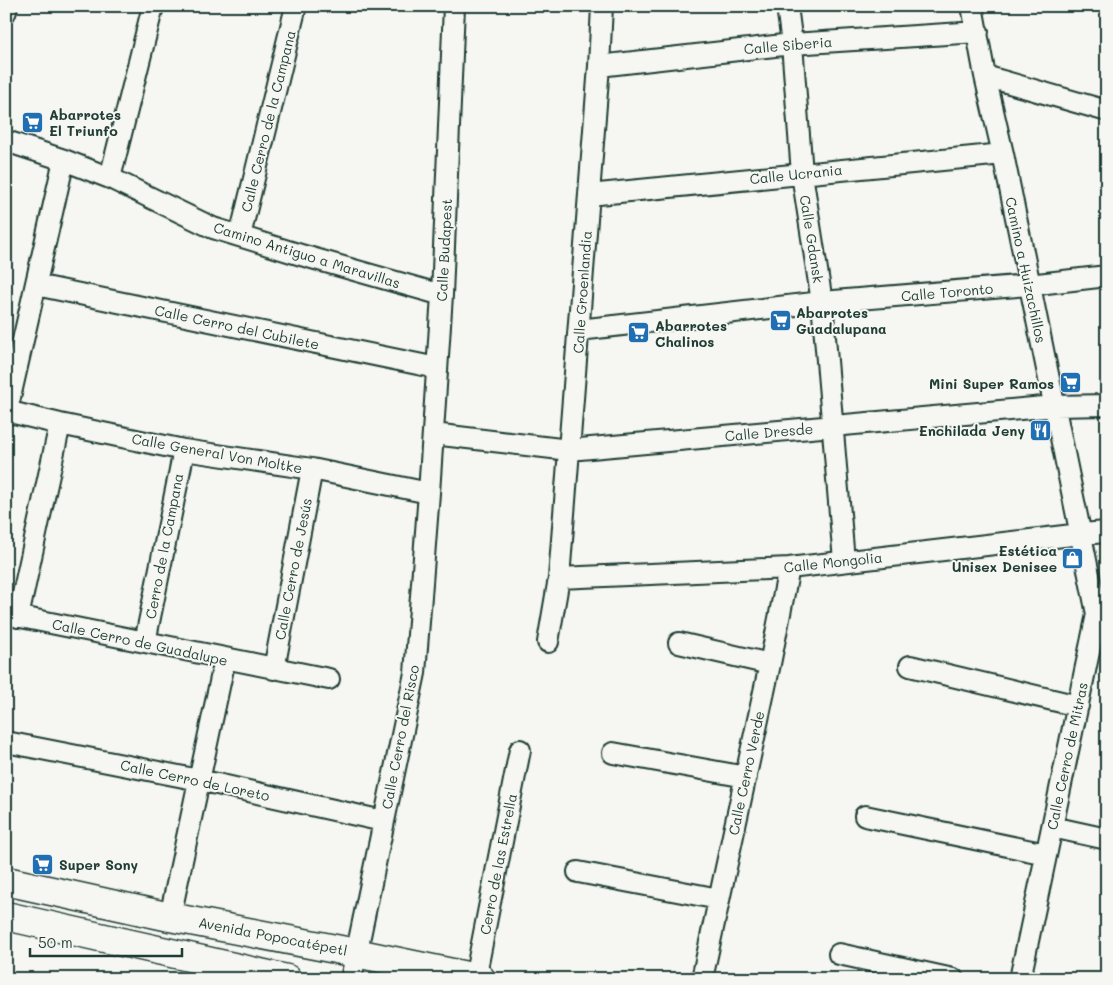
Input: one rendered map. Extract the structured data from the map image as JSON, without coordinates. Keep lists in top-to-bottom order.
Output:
{
  "streets": {
    "street": [
      "Calle Siberia",
      "Calle Cerro de la Campana",
      "Calle Ucrania",
      "Calle Gdansk",
      "Calle Budapest",
      "Camino Antiguo a Maravillas",
      "Camino a Huizachillos",
      "Calle Groenlandia",
      "Calle Toronto",
      "Calle Cerro del Cubilete",
      "Calle Dresde",
      "Calle General Von Moltke",
      "Cerro de la Campana",
      "Calle Mongolia",
      "Calle Cerro de Jesús",
      "Calle Cerro de Guadalupe",
      "Calle Cerro del Risco",
      "Calle Cerro de Mitras",
      "Calle Cerro Verde",
      "Calle Cerro de Loreto",
      "Cerro de las Estrella",
      "Avenida Popocatépetl"
    ]
  },
  "crossings": [
    ["Calle Siberia", "Calle Gdansk"],
    ["Calle Siberia", "Camino a Huizachillos"],
    ["Calle Siberia", "Calle Groenlandia"],
    ["Calle Cerro de la Campana", "Camino Antiguo a Maravillas"],
    ["Calle Ucrania", "Calle Gdansk"],
    ["Calle Ucrania", "Camino a Huizachillos"],
    ["Calle Ucrania", "Calle Groenlandia"],
    ["Calle Gdansk", "Calle Toronto"],
    ["Calle Gdansk", "Calle Dresde"],
    ["Calle Gdansk", "Calle Mongolia"],
    ["Calle Budapest", "Camino Antiguo a Maravillas"],
    ["Calle Budapest", "Calle Cerro del Cubilete"],
    ["Calle Budapest", "Calle Dresde"],
    ["Calle Budapest", "Calle General Von Moltke"],
    ["Calle Budapest", "Calle Cerro del Risco"],
    ["Camino a Huizachillos", "Calle Toronto"],
    ["Camino a Huizachillos", "Calle Dresde"],
    ["Camino a Huizachillos", "Calle Mongolia"],
    ["Camino a Huizachillos", "Calle Cerro de Mitras"],
    ["Calle Groenlandia", "Calle Toronto"],
    ["Calle Groenlandia", "Calle Dresde"],
    ["Calle Groenlandia", "Calle Mongolia"],
    ["Calle General Von Moltke", "Cerro de la Campana"],
    ["Calle General Von Moltke", "Calle Cerro de Jesús"],
    ["Calle General Von Moltke", "Calle Cerro del Risco"],
    ["Cerro de la Campana", "Calle Cerro de Guadalupe"],
    ["Calle Mongolia", "Calle Cerro de Mitras"],
    ["Calle Mongolia", "Calle Cerro Verde"],
    ["Calle Cerro de Jesús", "Calle Cerro de Guadalupe"],
    ["Calle Cerro del Risco", "Calle Cerro de Loreto"],
    ["Calle Cerro del Risco", "Avenida Popocatépetl"],
    ["Cerro de las Estrella", "Avenida Popocatépetl"]
  ],
  "places": {
    "supermarket": [
      "Abarrotes El Triunfo",
      "Abarrotes Guadalupana",
      "Abarrotes Chalinos",
      "Mini Super Ramos",
      "Super Sony"
    ],
    "restaurant": ["Enchilada Jeny"],
    "shop": ["Estética Unisex Denisee"]
  },
  "scale_bar": "50 m"
}
